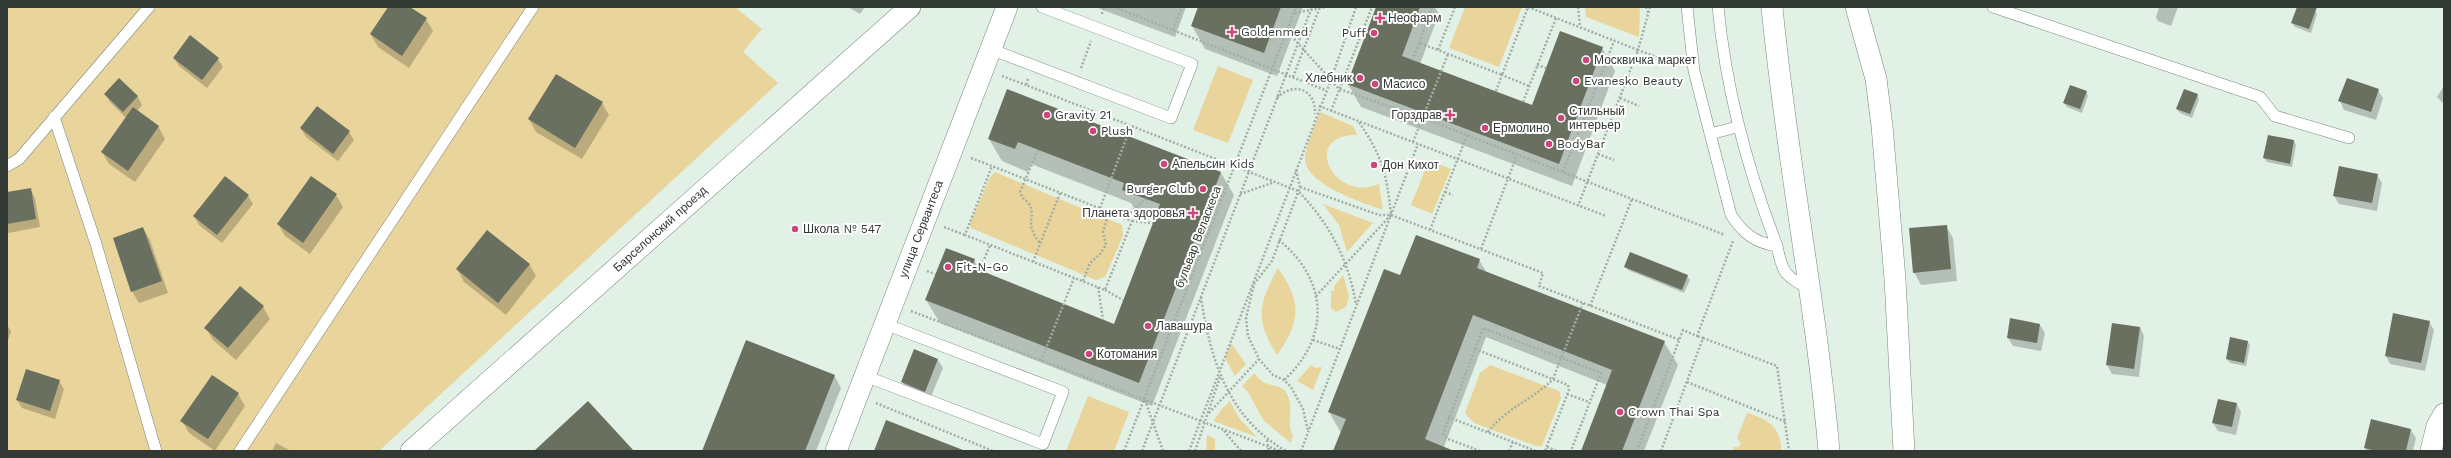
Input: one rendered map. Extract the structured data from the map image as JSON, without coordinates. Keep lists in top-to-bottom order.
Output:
{
  "streets": {
    "street": ["Барселонский проезд", "улица Сервантеса"],
    "path": ["бульвар Веласкеса"]
  },
  "places": {
    "health": [
      "Неофарм",
      "Goldenmed",
      "Горздрав",
      "Планета здоровья"
    ],
    "other": [
      "Puff",
      "Москвичка маркет",
      "Хлебник",
      "Evanesko Beauty",
      "Масисо",
      "Gravity 21",
      "Стильный интерьер",
      "Ермолино",
      "Plush",
      "BodyBar",
      "Апельсин Kids",
      "Дон Кихот",
      "Burger Club",
      "Школа № 547",
      "Fit-N-Go",
      "Лавашура",
      "Котомания",
      "Crown Thai Spa"
    ]
  }
}
